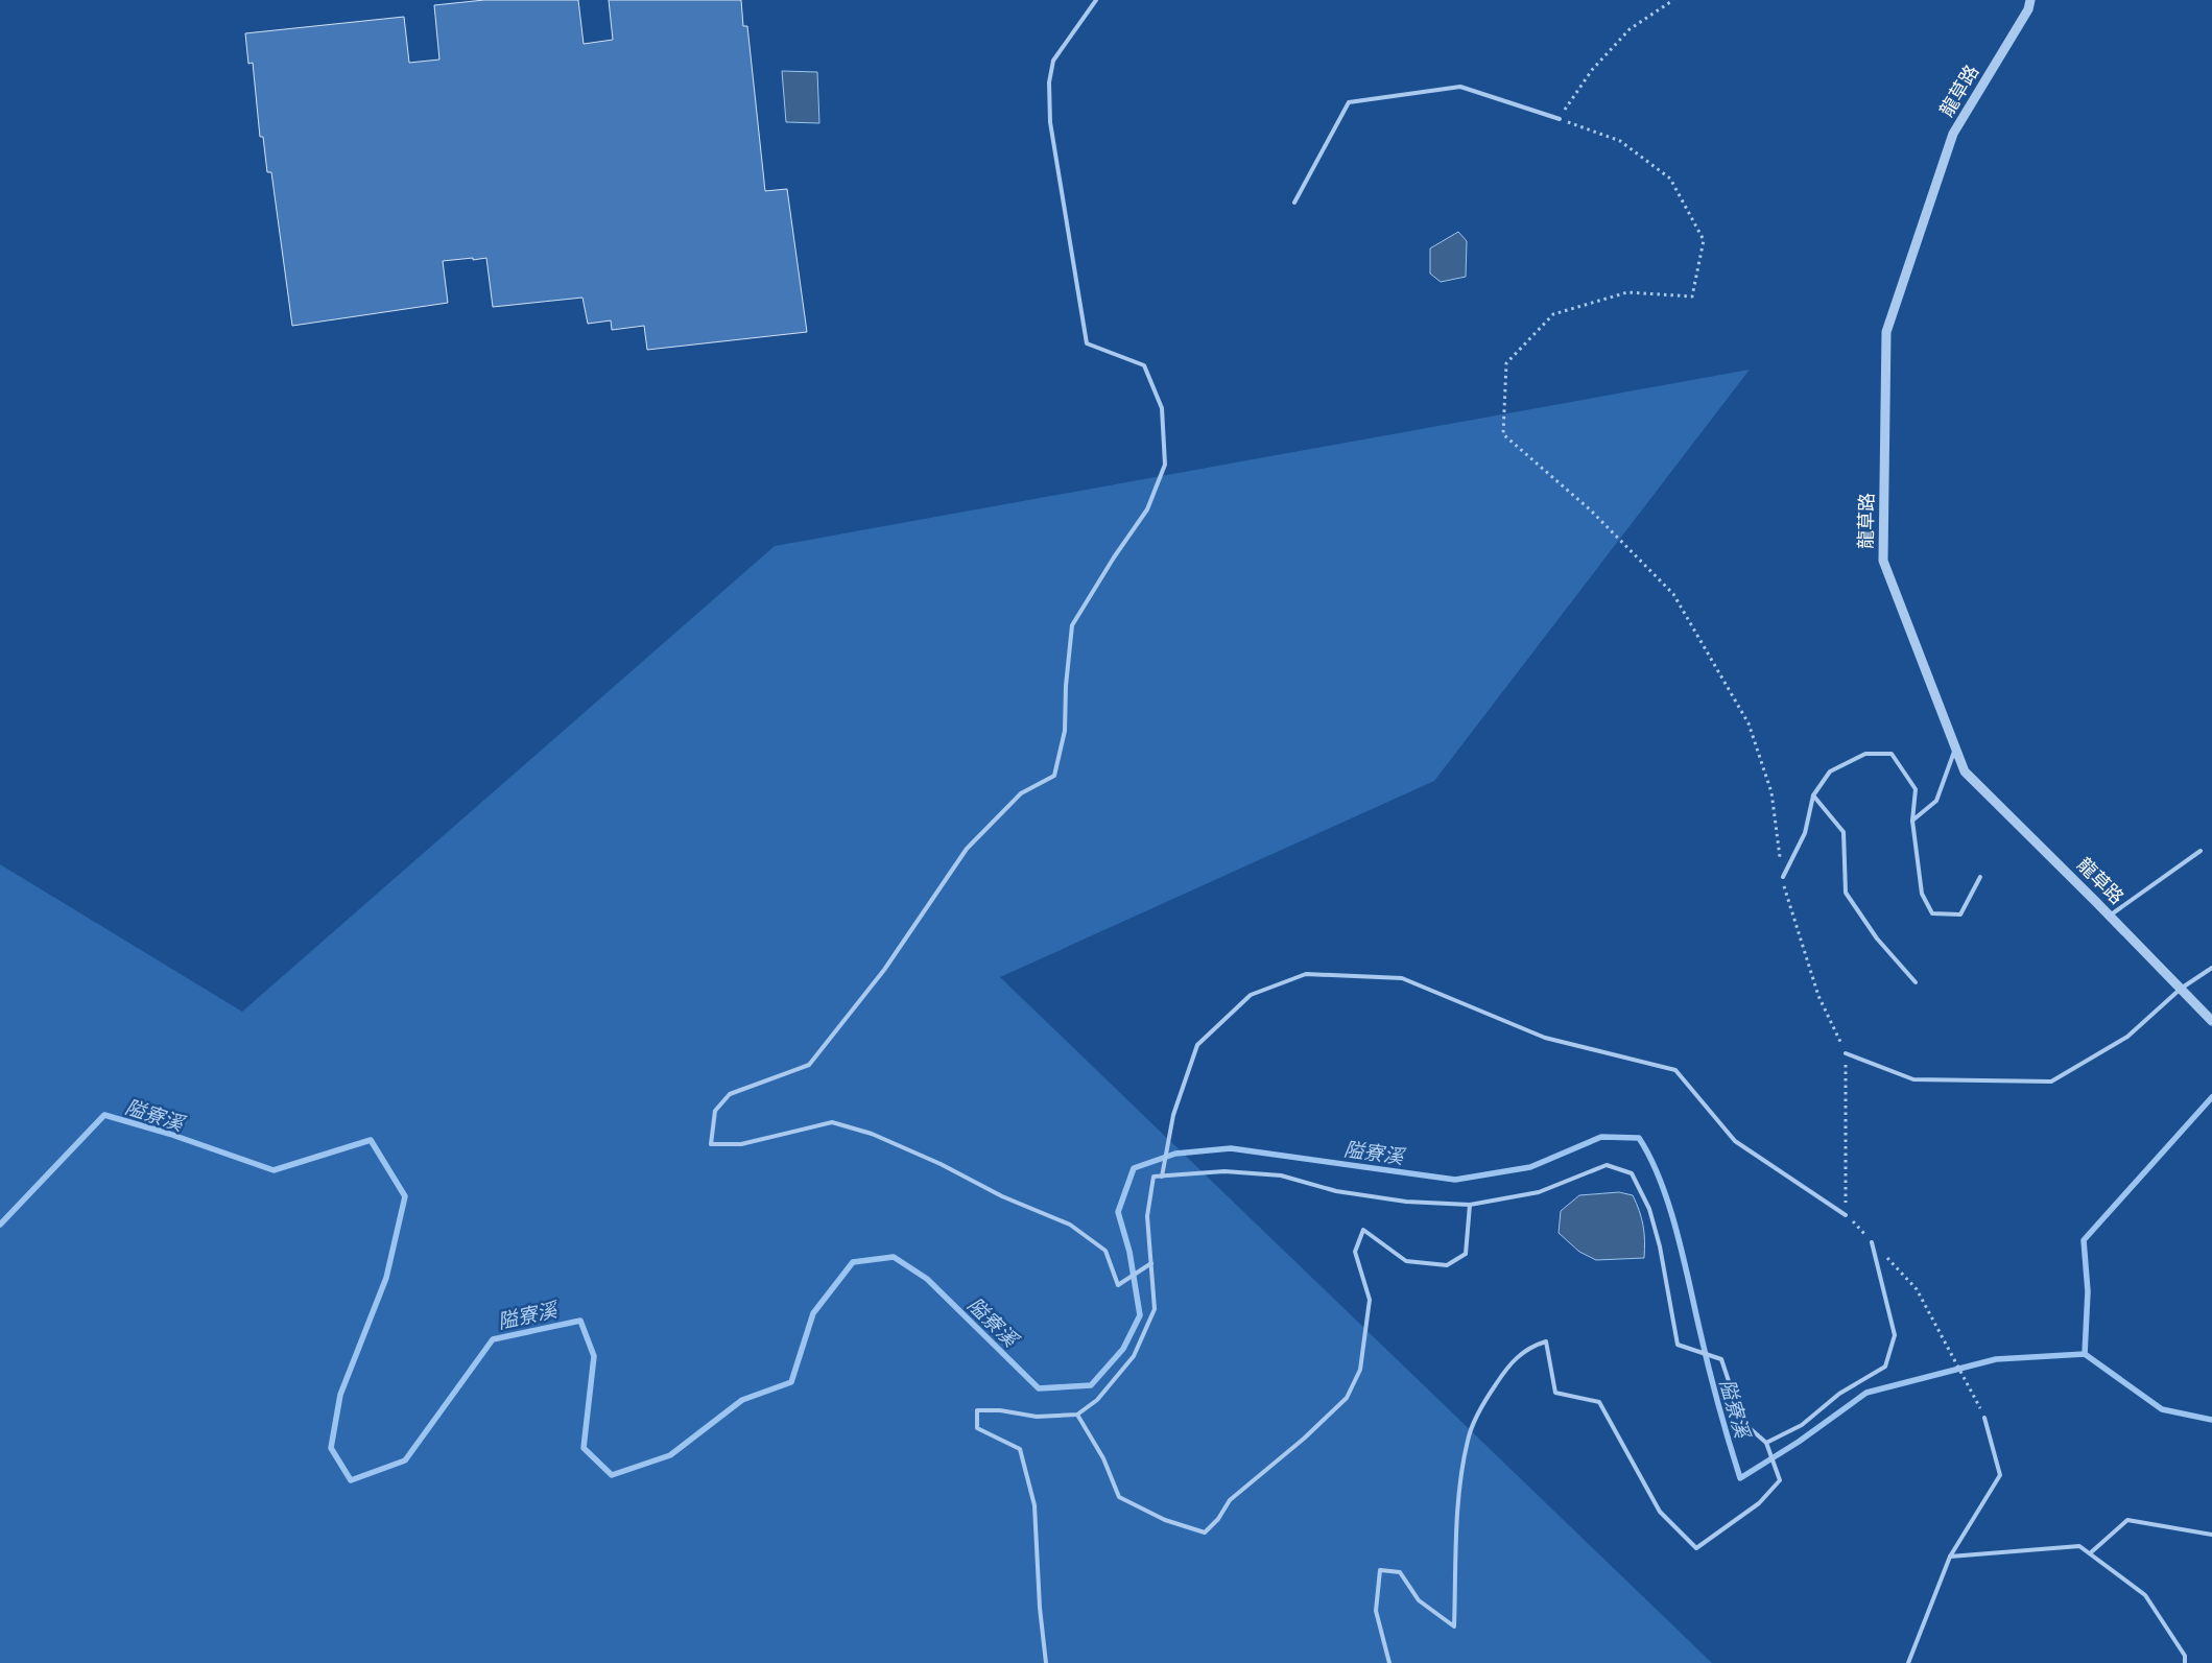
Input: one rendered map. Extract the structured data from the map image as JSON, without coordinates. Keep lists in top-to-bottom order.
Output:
{
  "streets": {
    "street": ["龍草路"]
  },
  "water": ["隘寮溪"]
}
